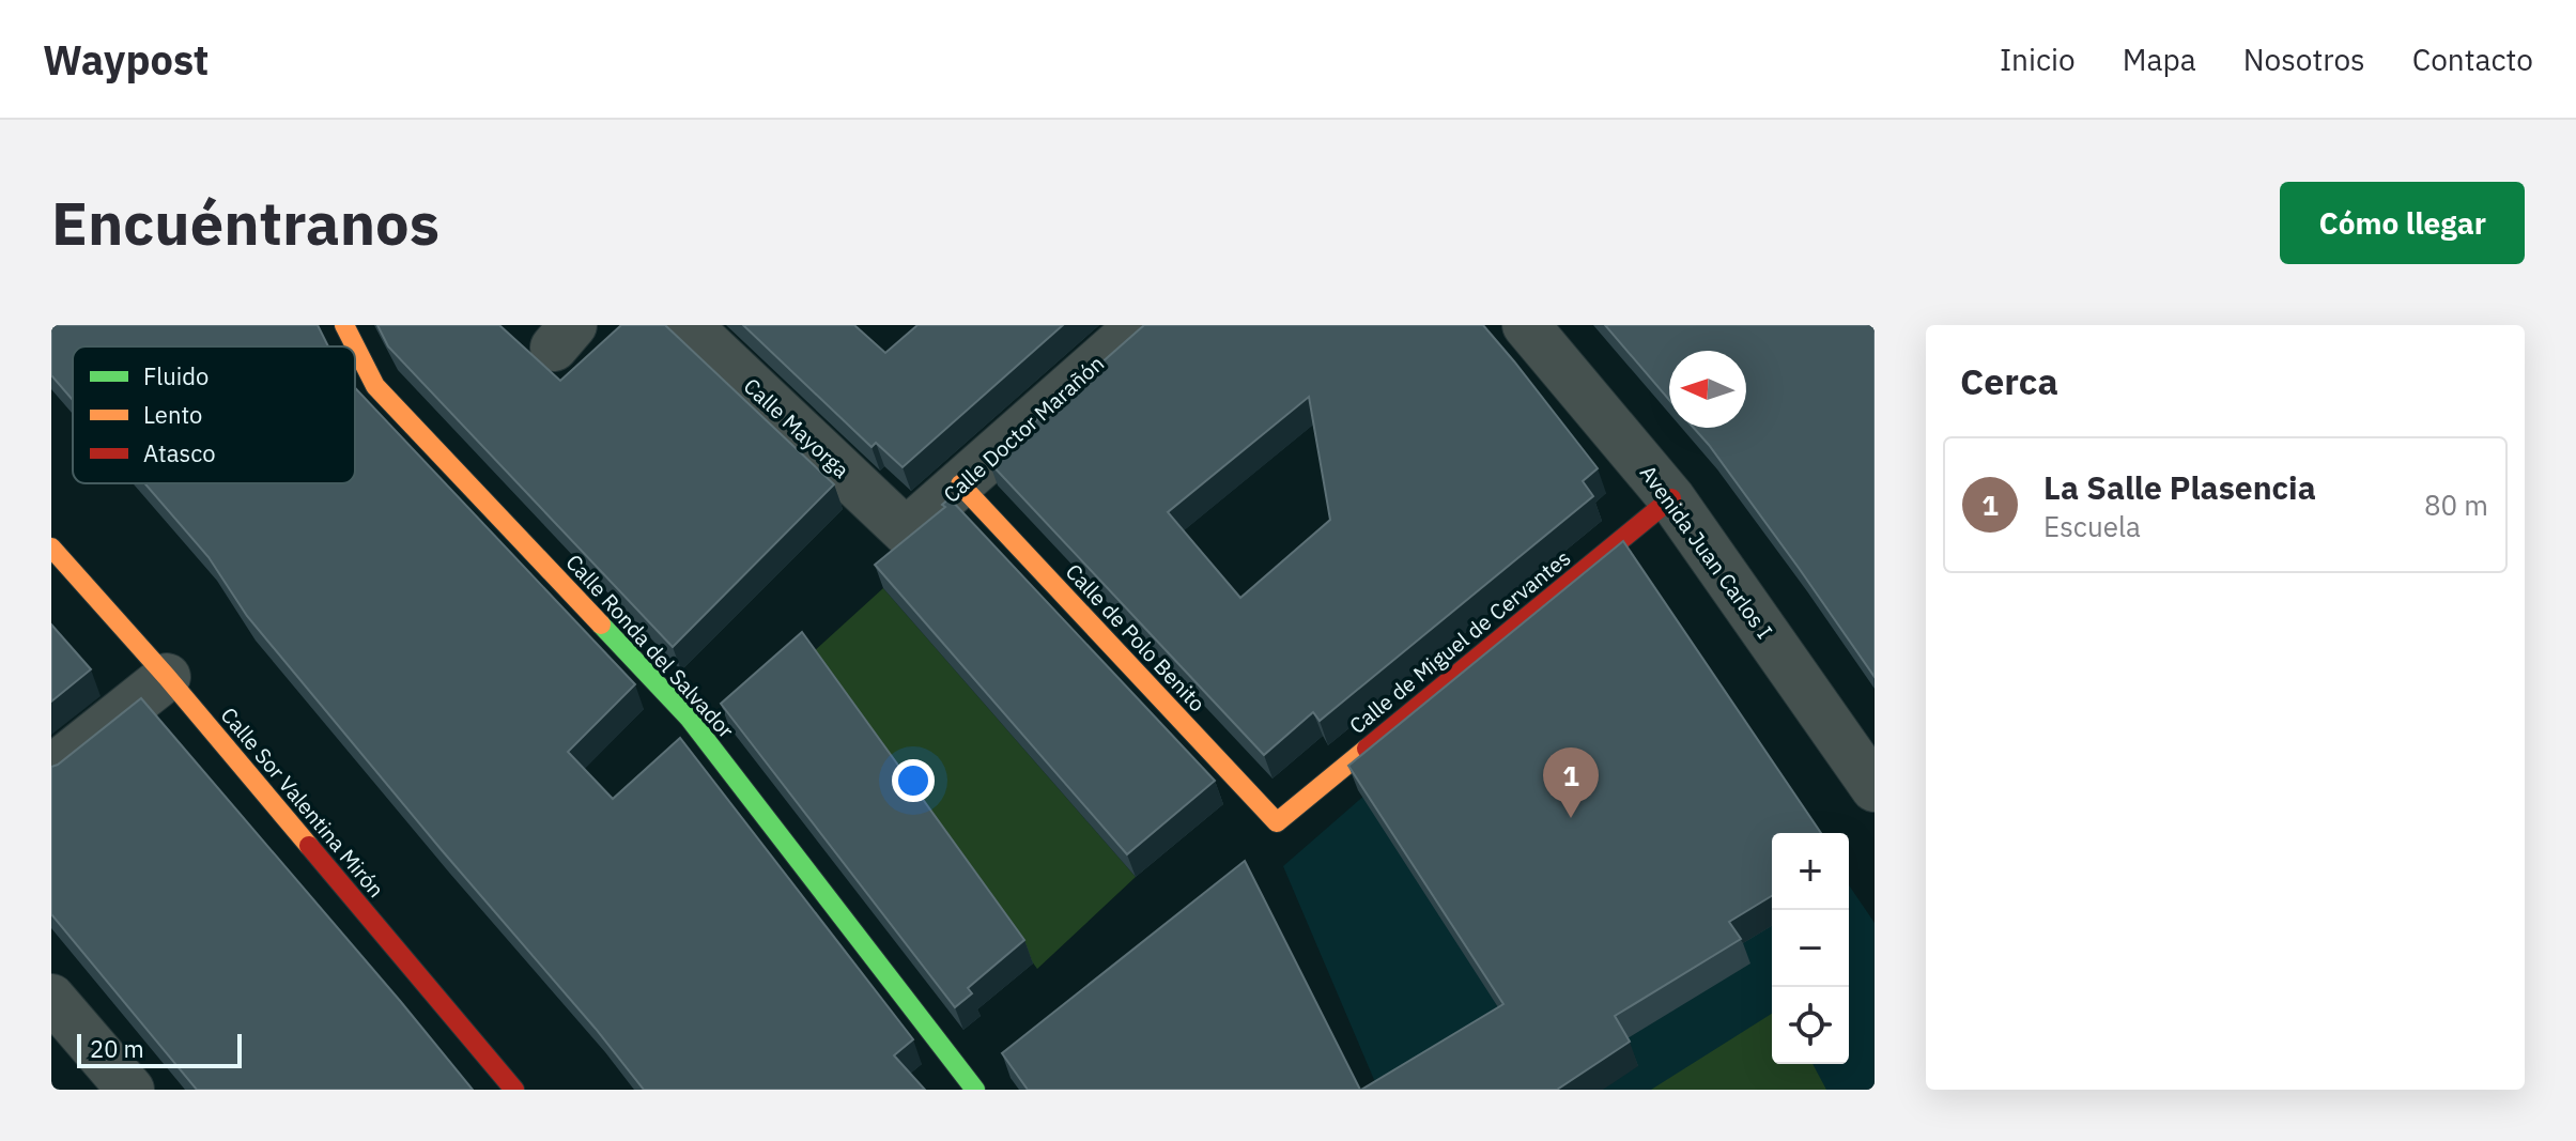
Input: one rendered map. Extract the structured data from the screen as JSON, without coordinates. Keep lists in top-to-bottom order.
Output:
{
  "streets": {
    "street": [
      "Calle Mayorga",
      "Calle Doctor Marañón",
      "Avenida Juan Carlos I",
      "Calle de Polo Benito",
      "Calle de Miguel de Cervantes",
      "Calle Ronda del Salvador",
      "Calle Sor Valentina Mirón"
    ]
  },
  "crossings": [
    ["Calle Mayorga", "Calle Doctor Marañón"],
    ["Calle Doctor Marañón", "Calle de Polo Benito"],
    ["Avenida Juan Carlos I", "Calle de Miguel de Cervantes"],
    ["Calle de Polo Benito", "Calle de Miguel de Cervantes"]
  ],
  "legend": ["Fluido", "Lento", "Atasco"],
  "scale_bar": "20 m",
  "north": "left",
  "page": {
    "header": "Waypost",
    "nav": [
      "Inicio",
      "Mapa",
      "Nosotros",
      "Contacto"
    ],
    "buttons": "Cómo llegar",
    "title": "Encuéntranos",
    "heading": "Cerca",
    "list": [
      {
        "mark": "1",
        "name": "La Salle Plasencia",
        "note": "Escuela",
        "value": "80 m"
      }
    ],
    "pins": "1",
    "map_buttons": ["+", "−"],
    "scale": "20 m"
  }
}
